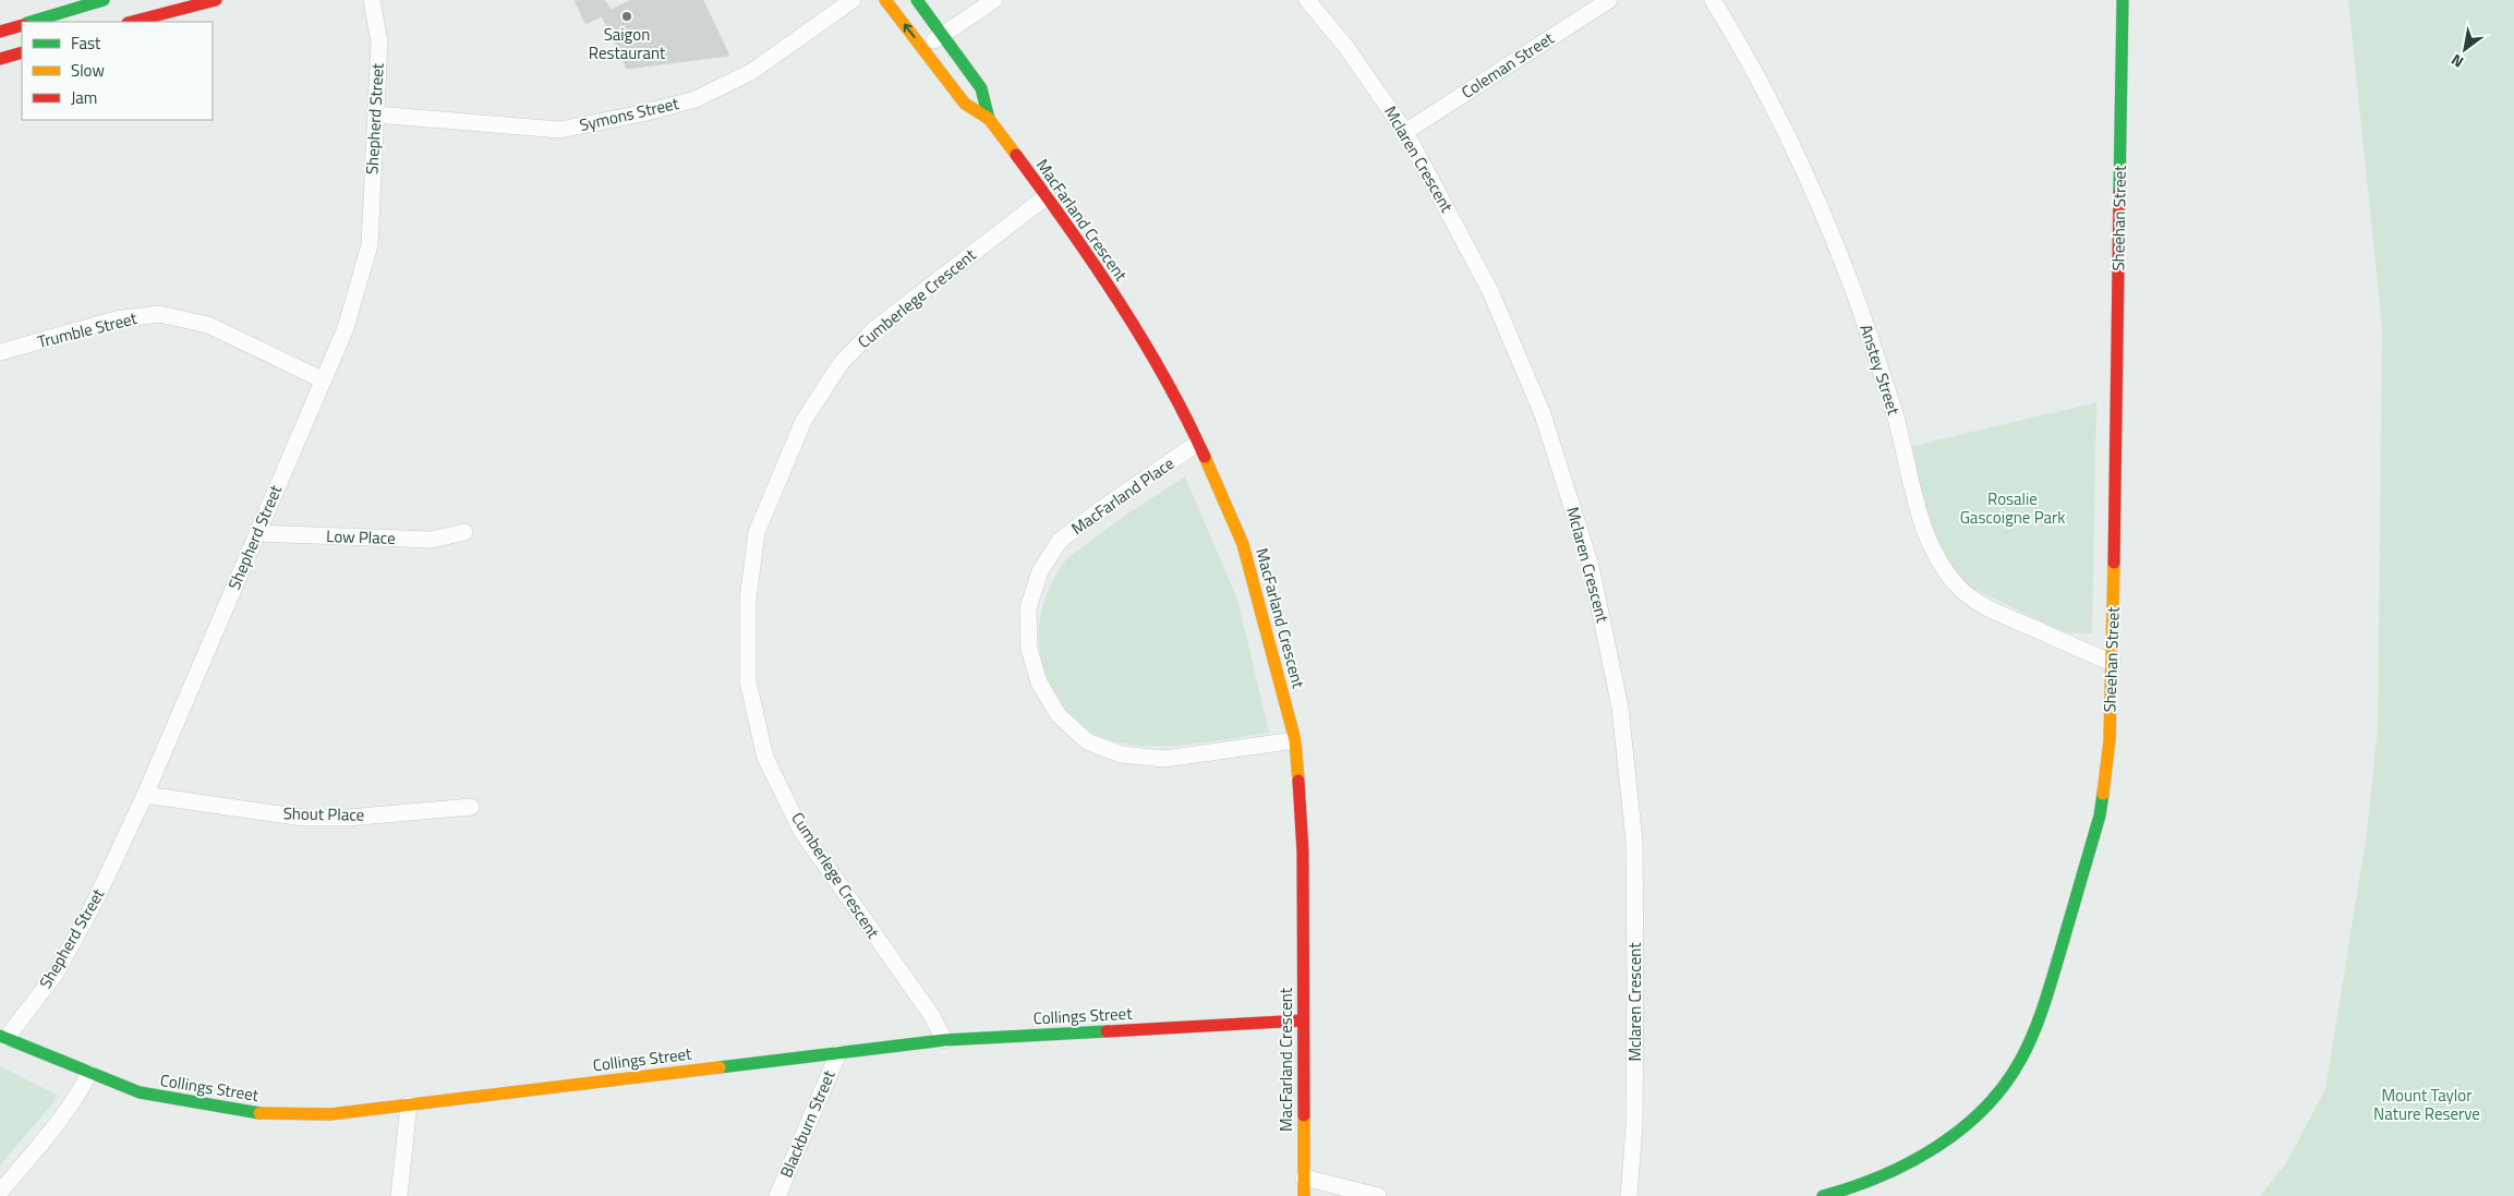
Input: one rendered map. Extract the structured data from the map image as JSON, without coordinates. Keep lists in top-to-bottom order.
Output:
{
  "streets": {
    "street": [
      "Coleman Street",
      "Symons Street",
      "Shepherd Street",
      "Mclaren Crescent",
      "Sheehan Street",
      "MacFarland Crescent",
      "Cumberlege Crescent",
      "Trumble Street",
      "Anstey Street",
      "MacFarland Place",
      "Low Place",
      "Shout Place",
      "Collings Street",
      "Blackburn Street"
    ]
  },
  "crossings": [
    ["Coleman Street", "Mclaren Crescent"],
    ["Symons Street", "Shepherd Street"],
    ["Shepherd Street", "Trumble Street"],
    ["Shepherd Street", "Low Place"],
    ["Shepherd Street", "Shout Place"],
    ["Shepherd Street", "Collings Street"],
    ["Sheehan Street", "Anstey Street"],
    ["MacFarland Crescent", "Cumberlege Crescent"],
    ["MacFarland Crescent", "MacFarland Place"],
    ["MacFarland Crescent", "Collings Street"],
    ["Cumberlege Crescent", "Collings Street"],
    ["Collings Street", "Blackburn Street"]
  ],
  "parks": ["Rosalie Gascoigne Park", "Mount Taylor Nature Reserve"],
  "places": ["Saigon Restaurant"],
  "legend": ["Fast", "Slow", "Jam"],
  "north": "bottom left"
}
